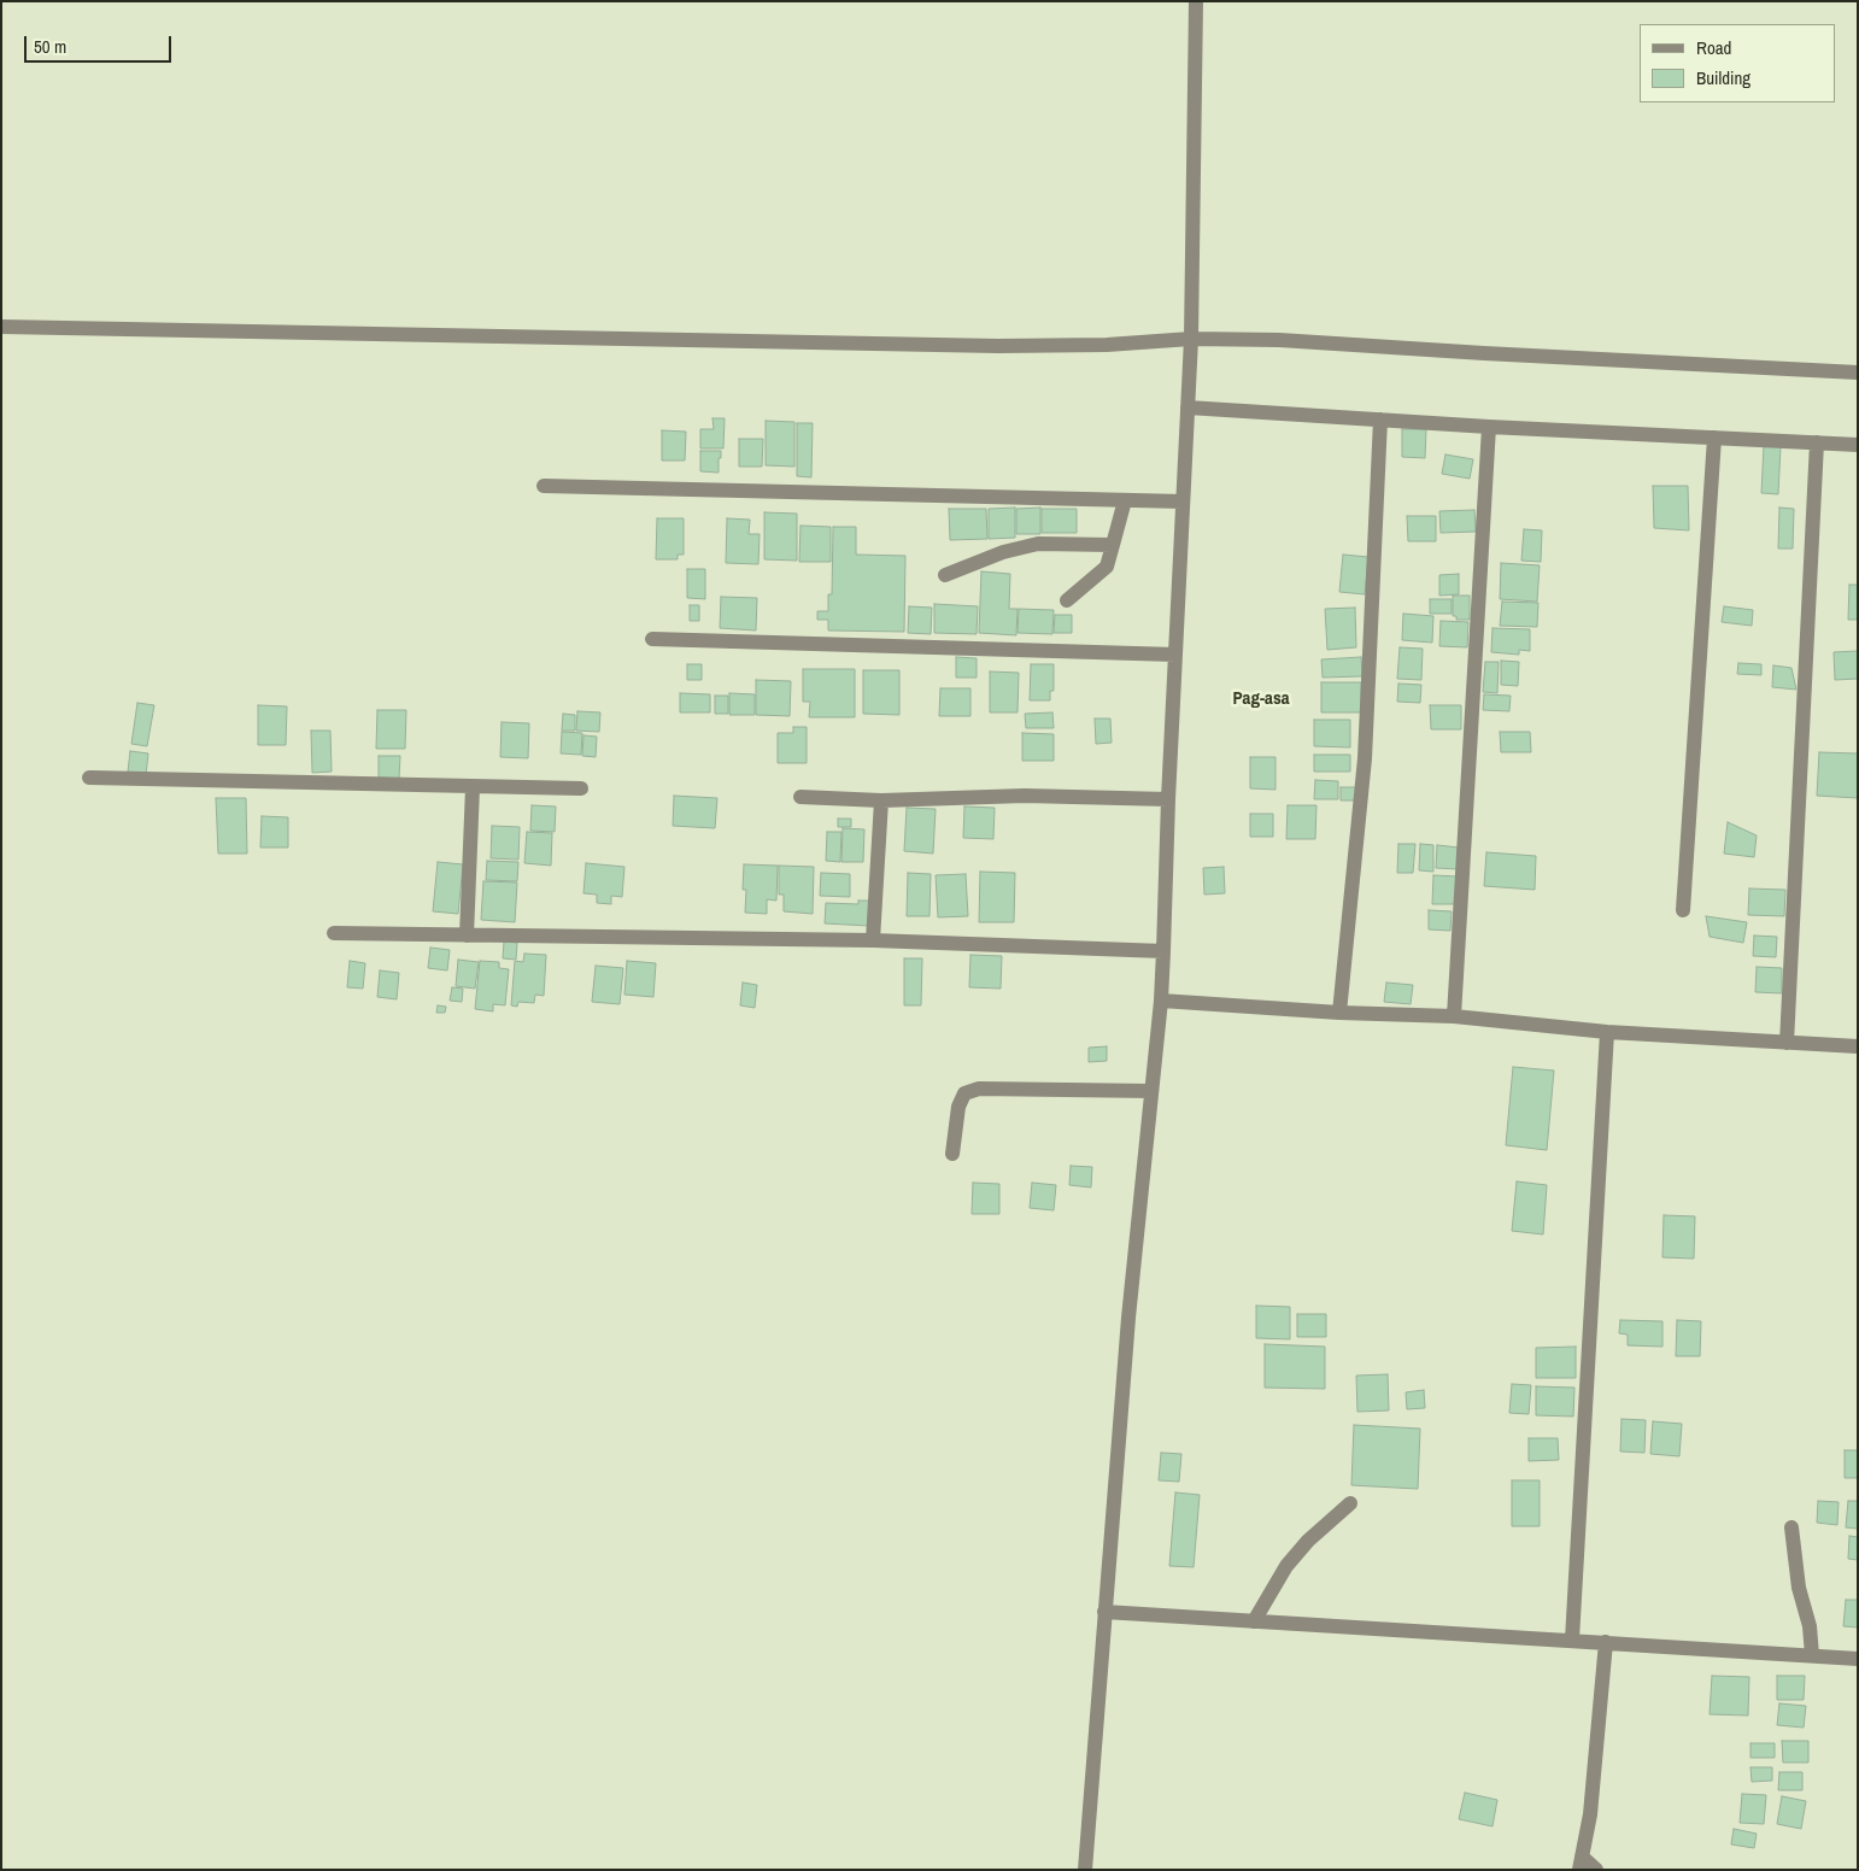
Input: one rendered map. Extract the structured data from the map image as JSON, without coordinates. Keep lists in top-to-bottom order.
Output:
{
  "districts": ["Pag-asa"],
  "legend": ["Road", "Building"],
  "scale_bar": "50 m"
}
